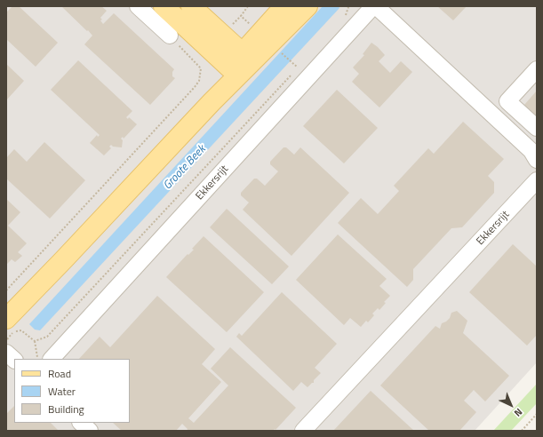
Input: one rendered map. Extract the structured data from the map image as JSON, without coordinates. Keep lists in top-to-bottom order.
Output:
{
  "streets": {
    "street": ["Ekkersrijt"]
  },
  "water": ["Groote Beek"],
  "legend": ["Road", "Water", "Building"],
  "north": "bottom right"
}
